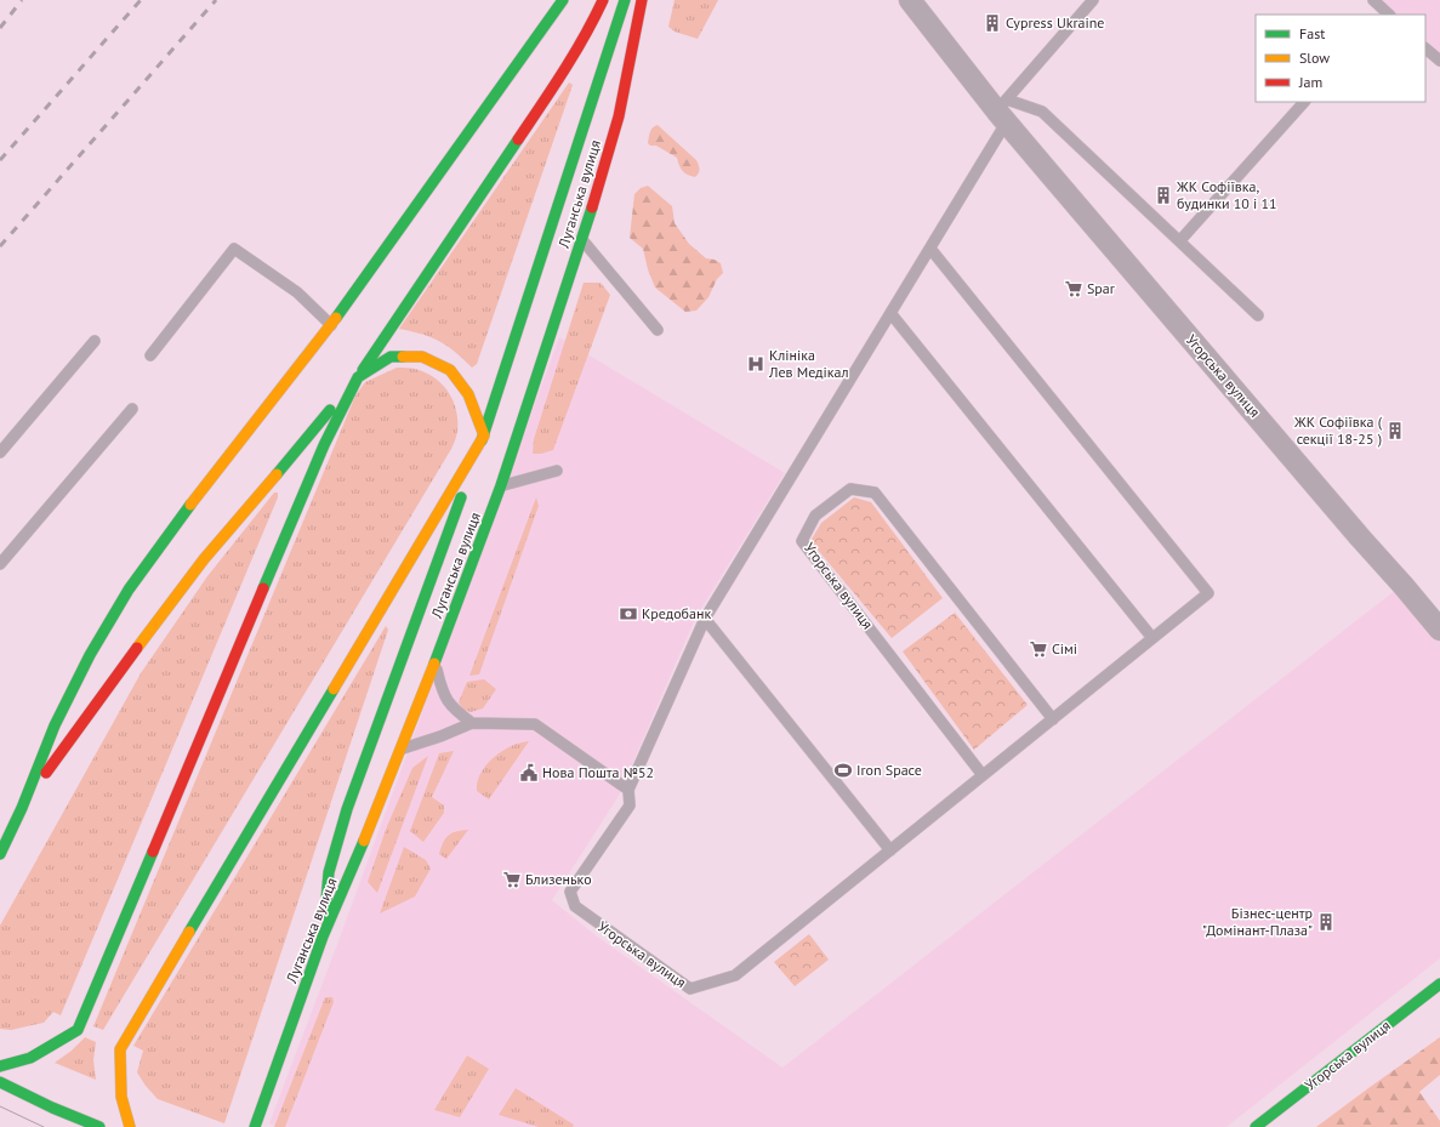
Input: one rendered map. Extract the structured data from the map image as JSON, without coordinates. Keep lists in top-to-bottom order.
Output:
{
  "streets": {
    "main road": ["Луганська вулиця", "Угорська вулиця"]
  },
  "places": {
    "building": [
      "Cypress Ukraine",
      "ЖК Софіївка, будинки 10 і 11",
      "ЖК Софіївка ( секції 18-25 )",
      "Бізнес-центр \"Домінант-Плаза\""
    ],
    "supermarket": ["Spar", "Сімі", "Близенько"],
    "hospital": ["Клініка Лев Медікал"],
    "bank": ["Кредобанк"],
    "sports": ["Iron Space"],
    "public building": ["Нова Пошта №52"]
  },
  "legend": ["Fast", "Slow", "Jam"]
}
